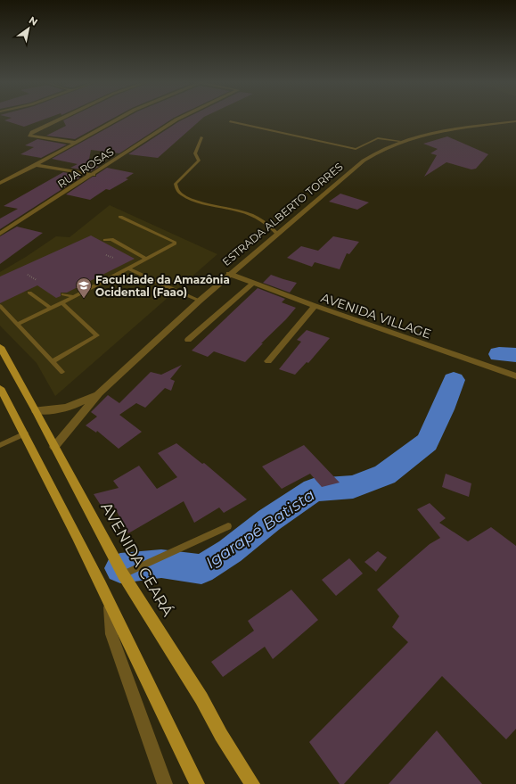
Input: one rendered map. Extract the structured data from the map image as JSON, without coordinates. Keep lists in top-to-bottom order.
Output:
{
  "streets": {
    "main road": ["AVENIDA CEARÁ"],
    "street": ["RUA ROSAS", "ESTRADA ALBERTO TORRES", "AVENIDA VILLAGE"]
  },
  "crossings": [
    ["ESTRADA ALBERTO TORRES", "AVENIDA VILLAGE"],
    ["ESTRADA ALBERTO TORRES", "AVENIDA CEARÁ"]
  ],
  "water": ["Igarapé Batista"],
  "places": {
    "school or university": ["Faculdade da Amazônia Ocidental (Faao)"]
  },
  "north": "top right"
}
